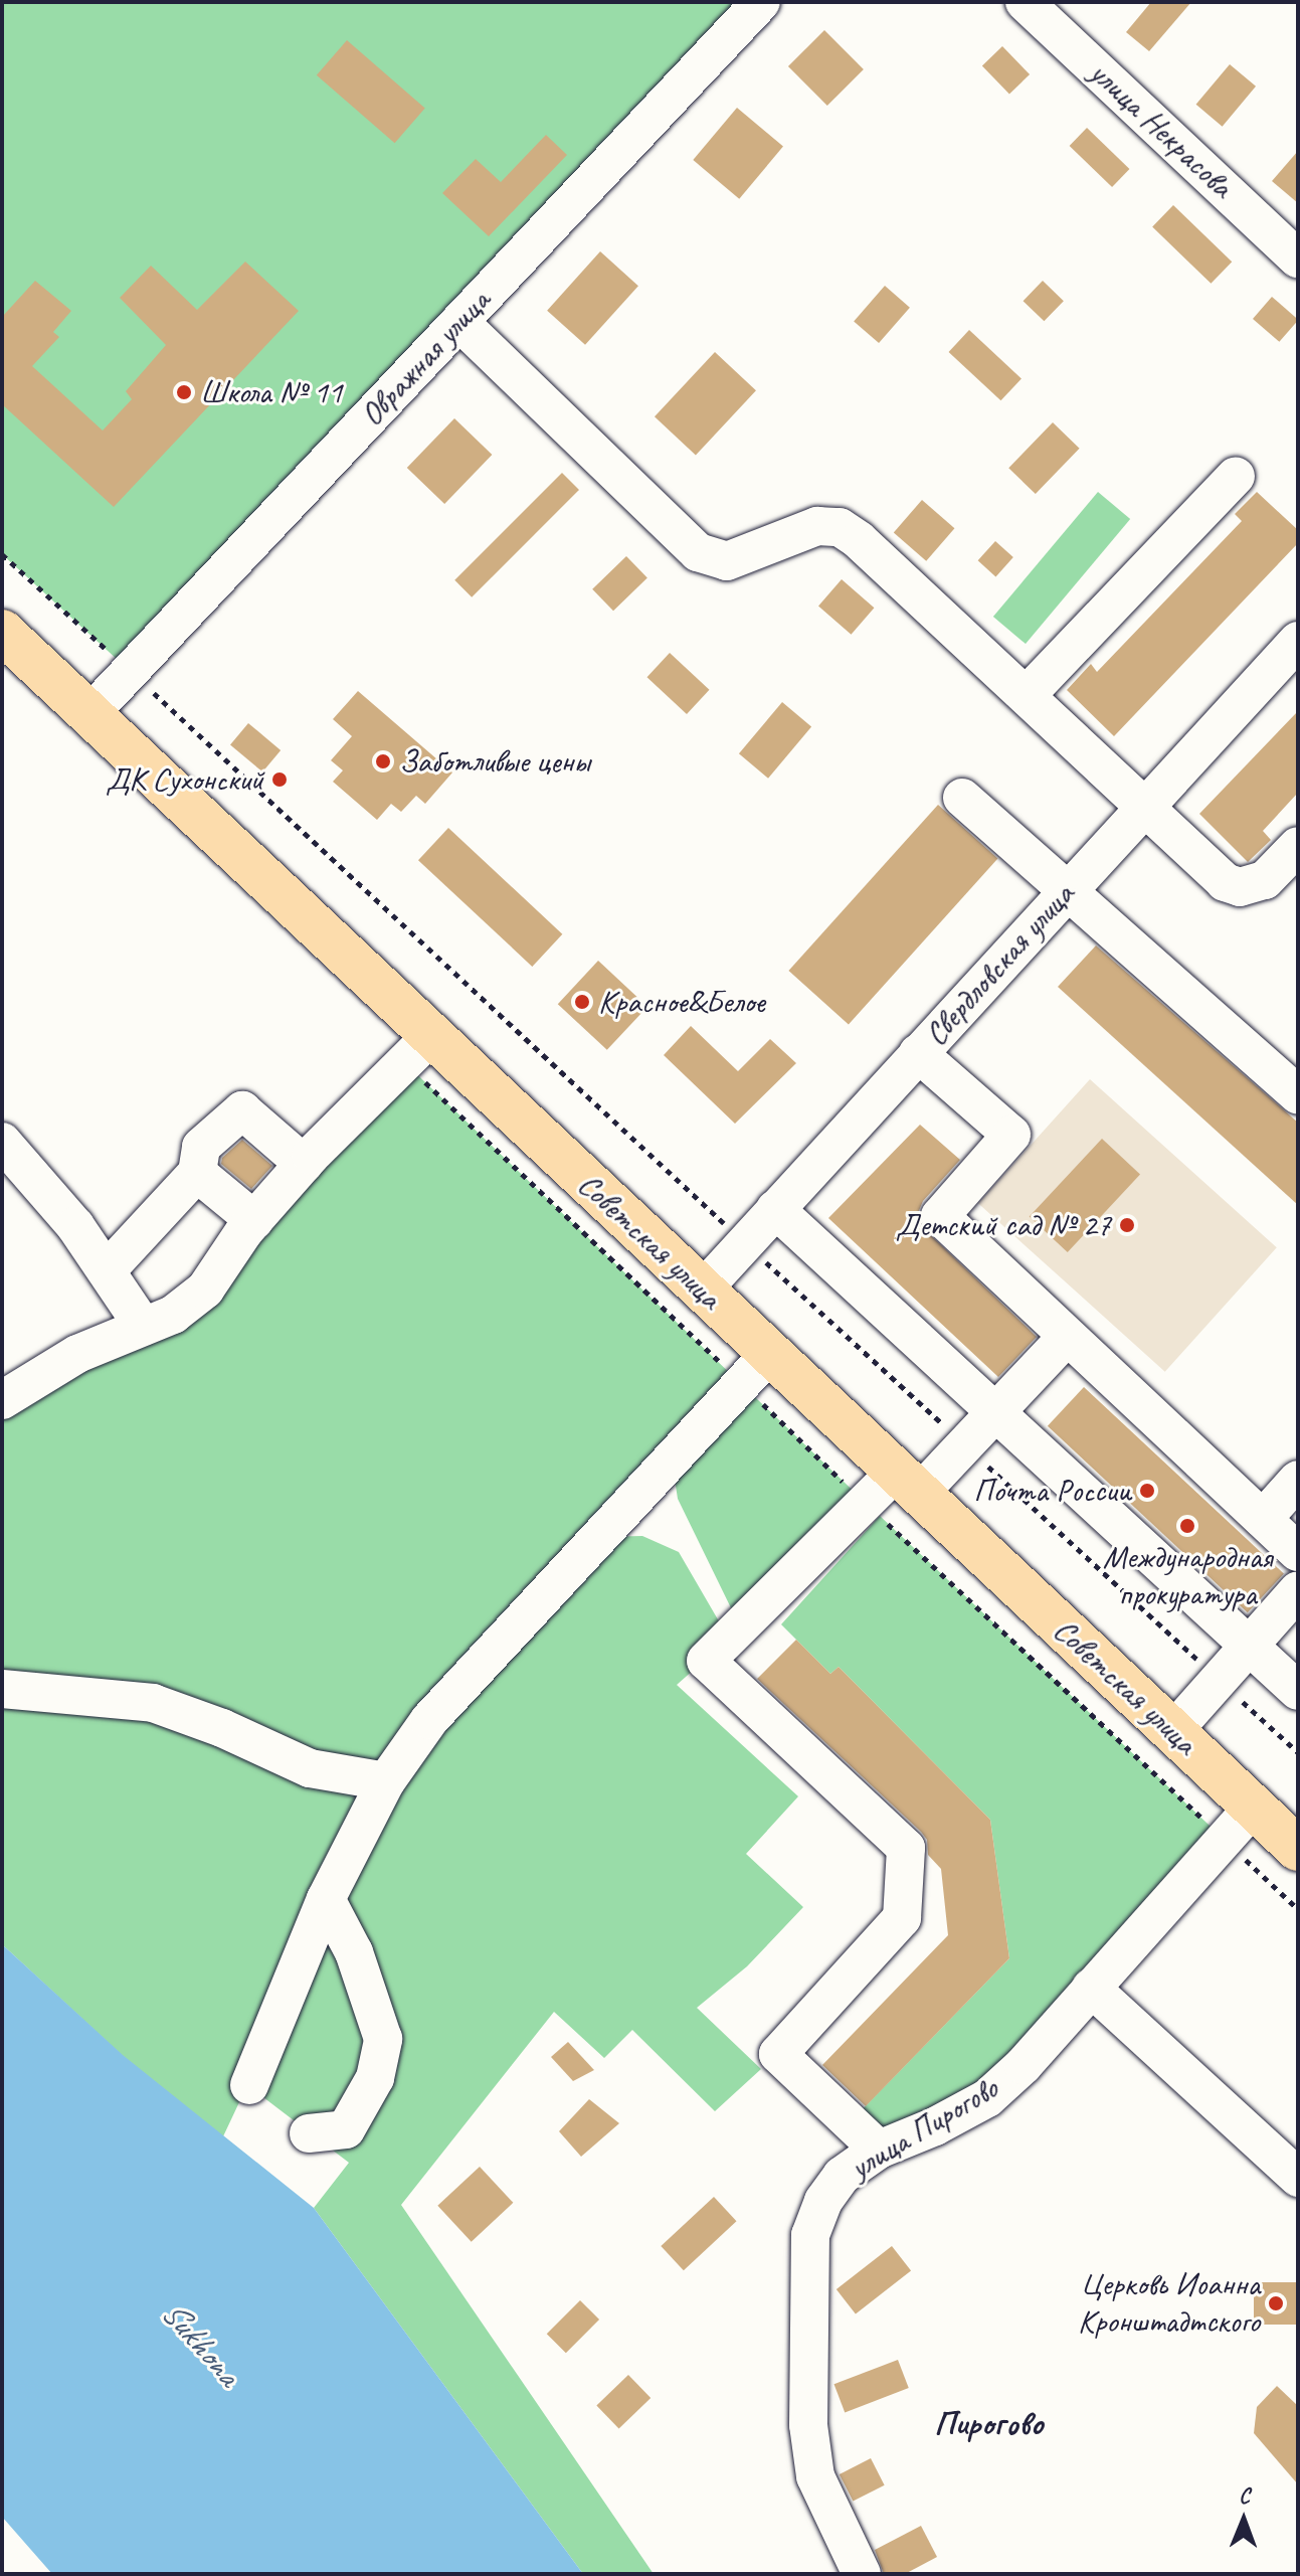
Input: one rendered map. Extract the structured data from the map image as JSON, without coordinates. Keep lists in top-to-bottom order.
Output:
{
  "streets": {
    "main road": ["Советская улица"],
    "street": [
      "улица Некрасова",
      "Овражная улица",
      "Свердловская улица",
      "улица Пирогово"
    ]
  },
  "crossings": [
    ["Овражная улица", "Советская улица"],
    ["Свердловская улица", "Советская улица"],
    ["Советская улица", "улица Пирогово"]
  ],
  "districts": ["Пирогово"],
  "water": ["Sukhona"],
  "places": [
    "Школа № 11",
    "Заботливые цены",
    "ДК Сухонский",
    "Красное&Белое",
    "Детский сад № 27",
    "Почта России",
    "Международная прокуратура",
    "Церковь Иоанна Кронштадтского"
  ],
  "north": "top"
}
